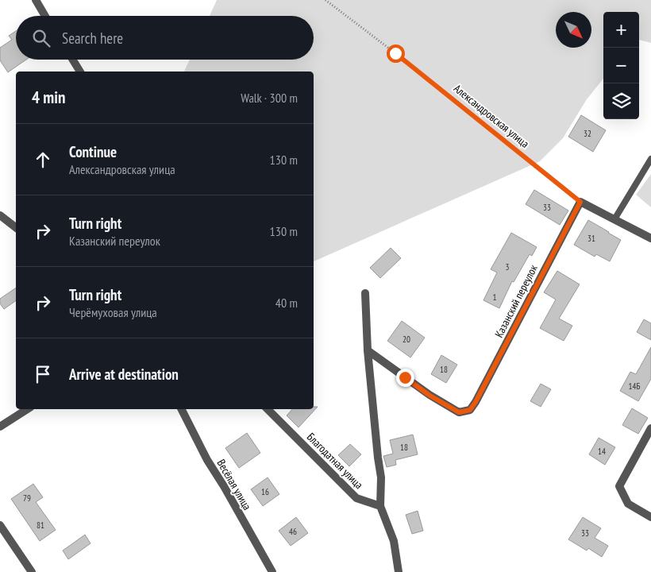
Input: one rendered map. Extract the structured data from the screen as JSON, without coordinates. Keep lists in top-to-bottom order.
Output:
{
  "streets": {
    "street": ["Казанский переулок", "Благодатная улица", "Весёлая улица"],
    "path": ["Александровская улица"]
  },
  "crossings": [
    ["Александровская улица", "Казанский переулок"]
  ],
  "house_numbers": [
    "32",
    "33",
    "31",
    "3",
    "1",
    "20",
    "18",
    "14Б",
    "18",
    "14",
    "16",
    "79",
    "81",
    "46",
    "33"
  ],
  "north": "bottom right",
  "page": {
    "map_buttons": ["+", "−"],
    "search": "Search here",
    "heading": ["4 min", "Walk · 300 m"],
    "list": [
      ["Continue", "Александровская улица", "130 m"],
      ["Turn right", "Казанский переулок", "130 m"],
      ["Turn right", "Черёмуховая улица", "40 m"],
      "Arrive at destination"
    ]
  }
}
